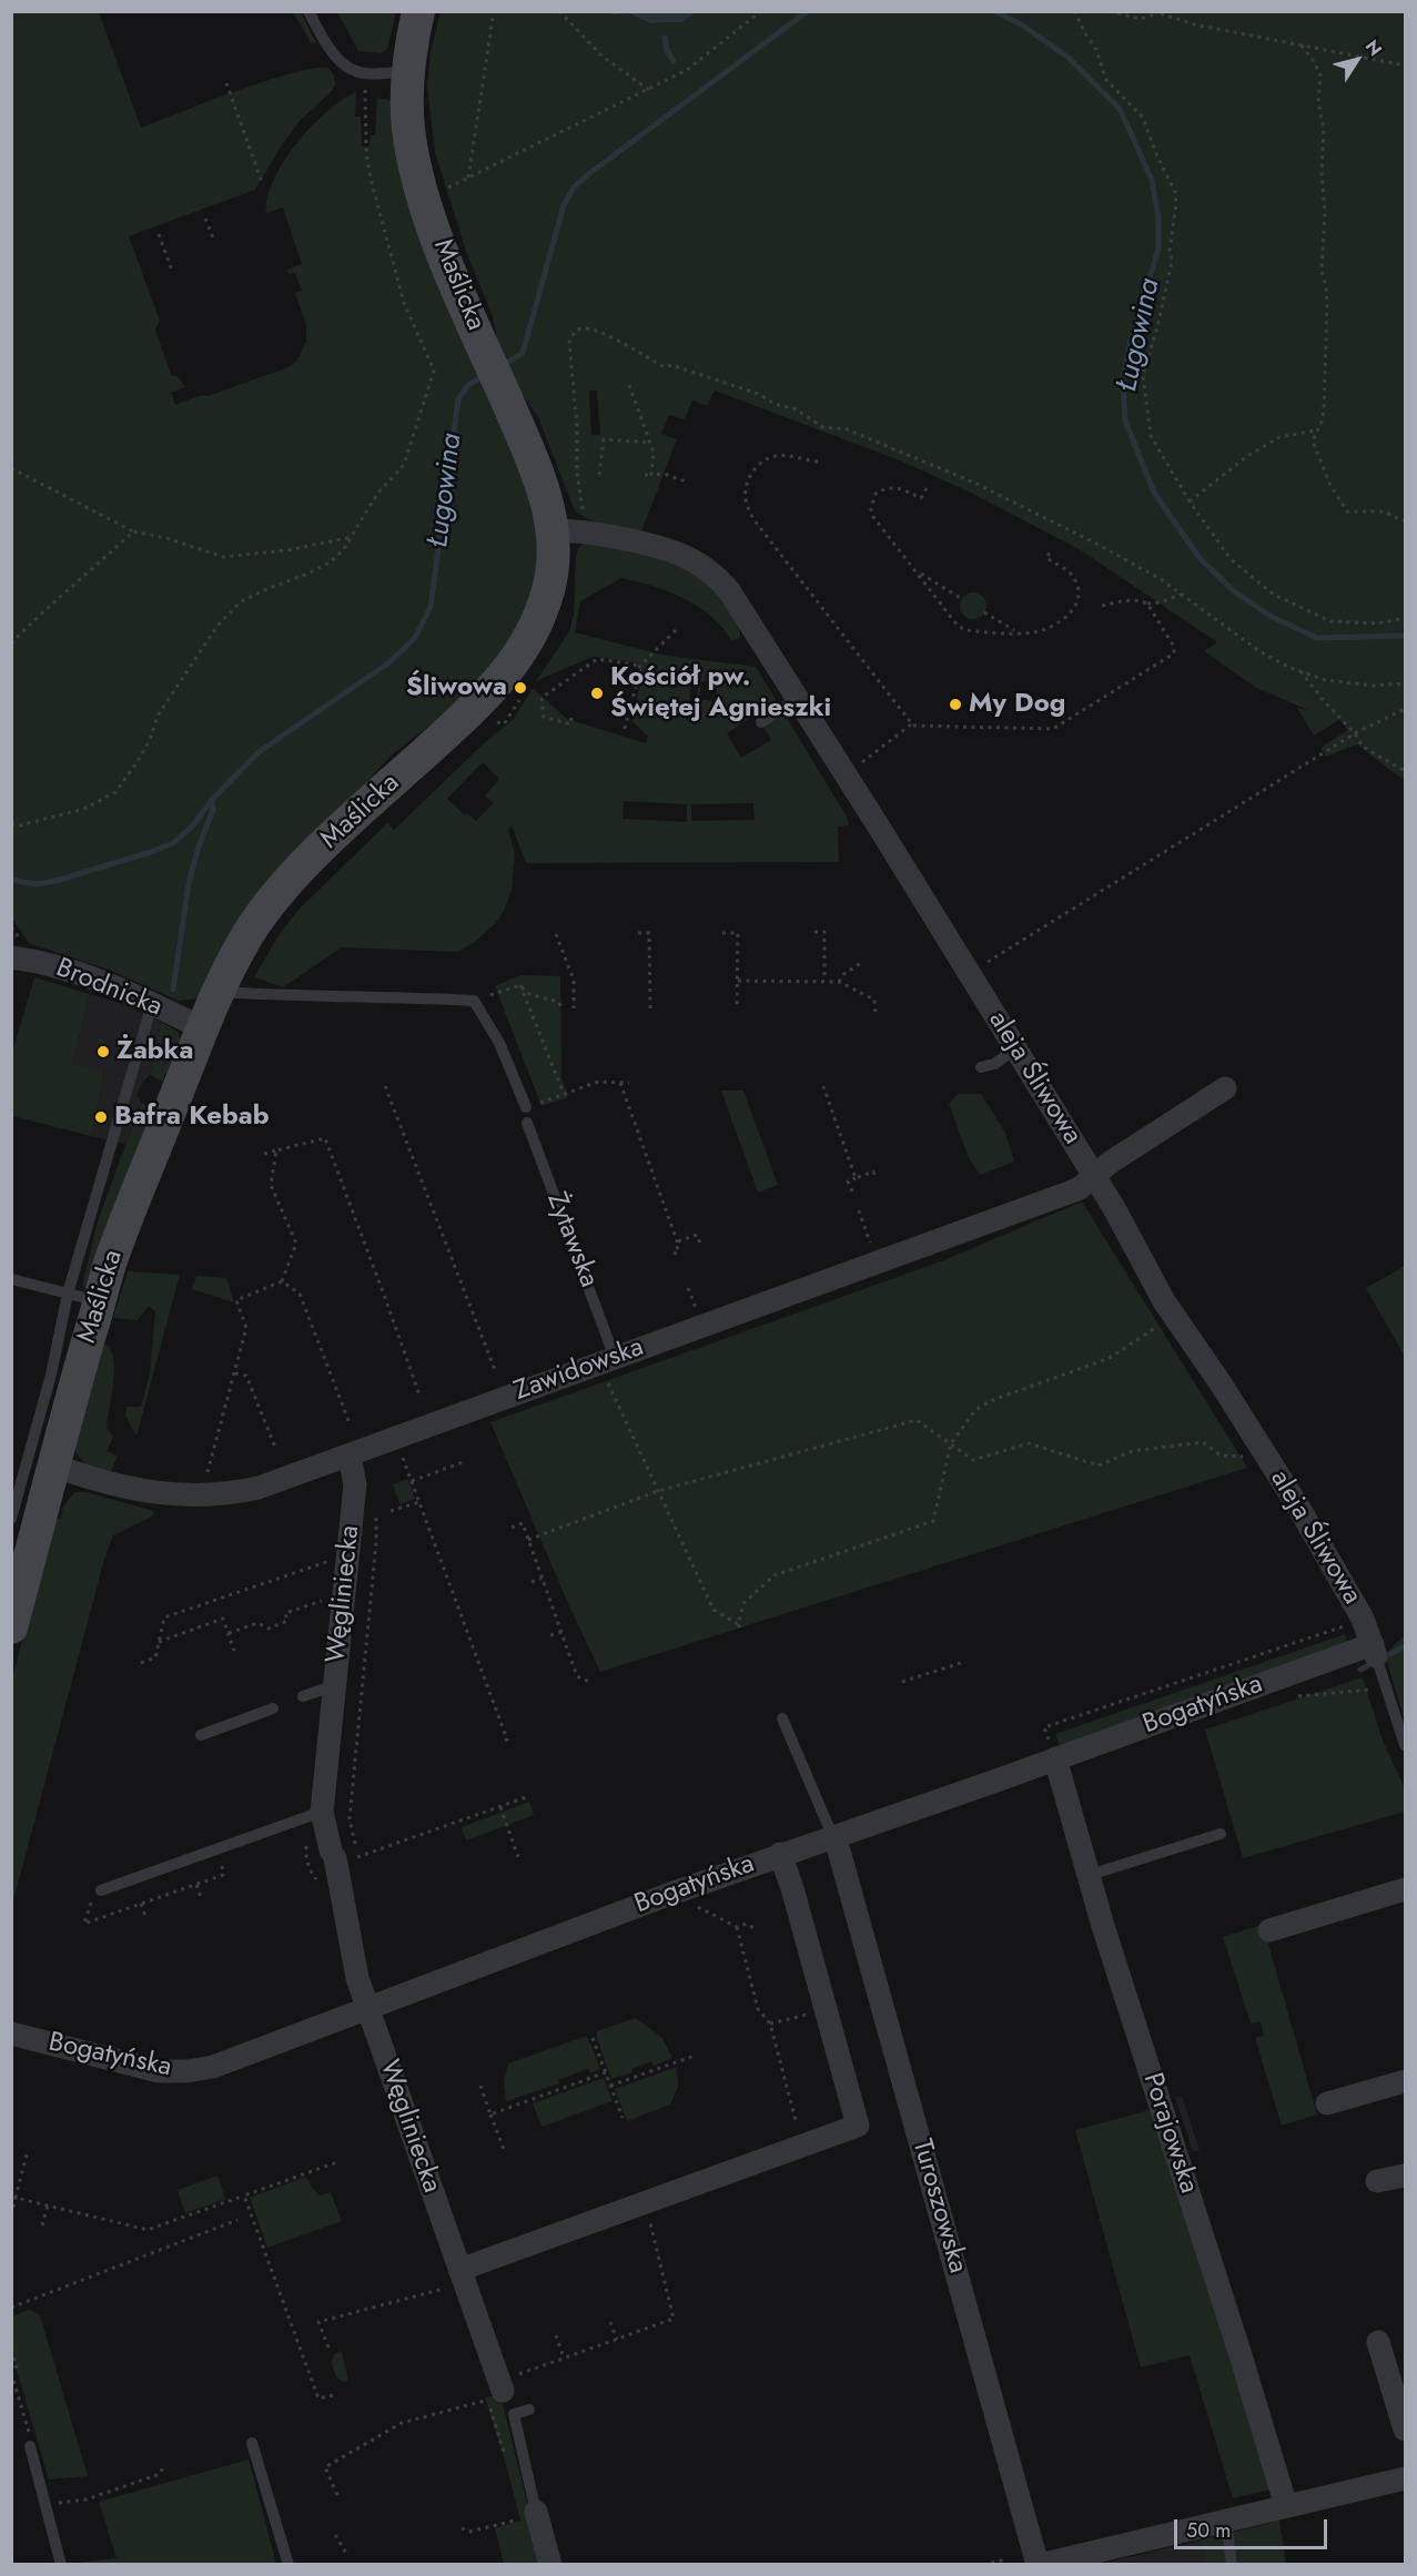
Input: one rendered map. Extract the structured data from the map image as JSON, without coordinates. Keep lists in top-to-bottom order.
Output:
{
  "streets": {
    "street": [
      "Maślicka",
      "Brodnicka",
      "aleja Śliwowa",
      "Zawidowska",
      "Węgliniecka",
      "Bogatyńska",
      "Porajowska",
      "Turoszowska"
    ],
    "lane": ["Żytawska"]
  },
  "crossings": [
    ["Maślicka", "Brodnicka"],
    ["Maślicka", "aleja Śliwowa"],
    ["Maślicka", "Zawidowska"],
    ["aleja Śliwowa", "Zawidowska"],
    ["aleja Śliwowa", "Bogatyńska"],
    ["Żytawska", "Zawidowska"],
    ["Zawidowska", "Węgliniecka"],
    ["Węgliniecka", "Bogatyńska"],
    ["Bogatyńska", "Porajowska"],
    ["Bogatyńska", "Turoszowska"]
  ],
  "water": ["Ługowina"],
  "places": [
    "Śliwowa",
    "Kościół pw. Świętej Agnieszki",
    "My Dog",
    "Żabka",
    "Bafra Kebab"
  ],
  "scale_bar": "50 m",
  "north": "top right"
}
